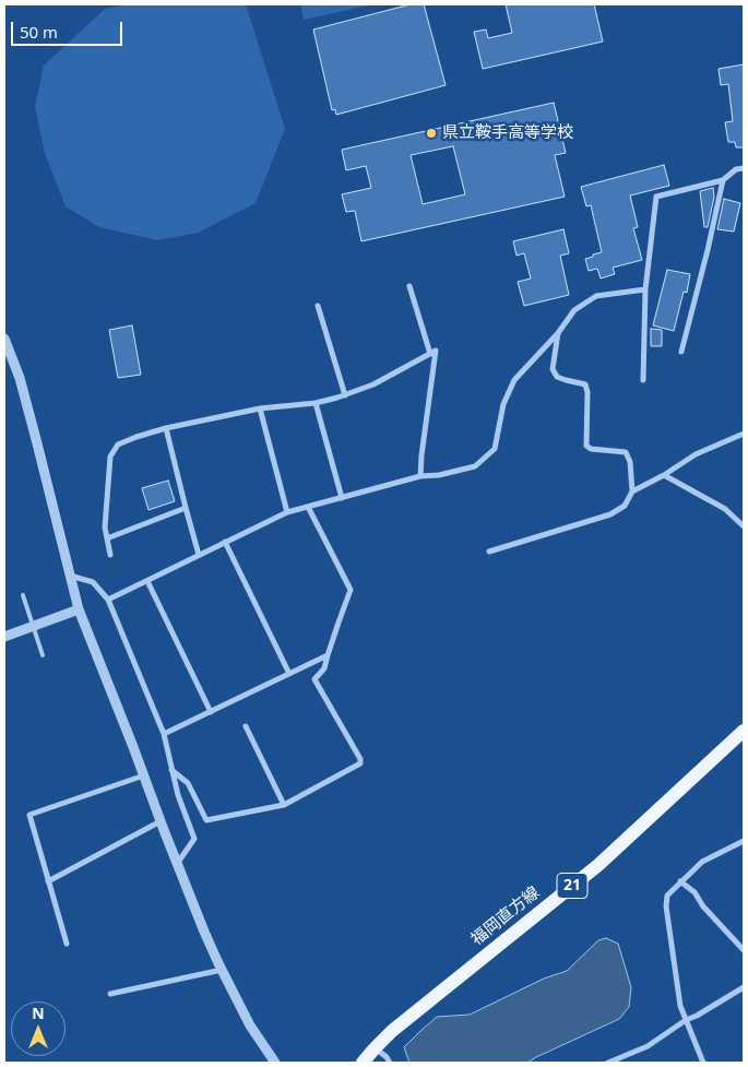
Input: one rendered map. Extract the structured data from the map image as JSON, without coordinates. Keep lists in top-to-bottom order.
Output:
{
  "streets": {
    "main road": ["21", "福岡直方線"]
  },
  "places": ["県立鞍手高等学校"],
  "scale_bar": "50 m",
  "north": "top"
}
